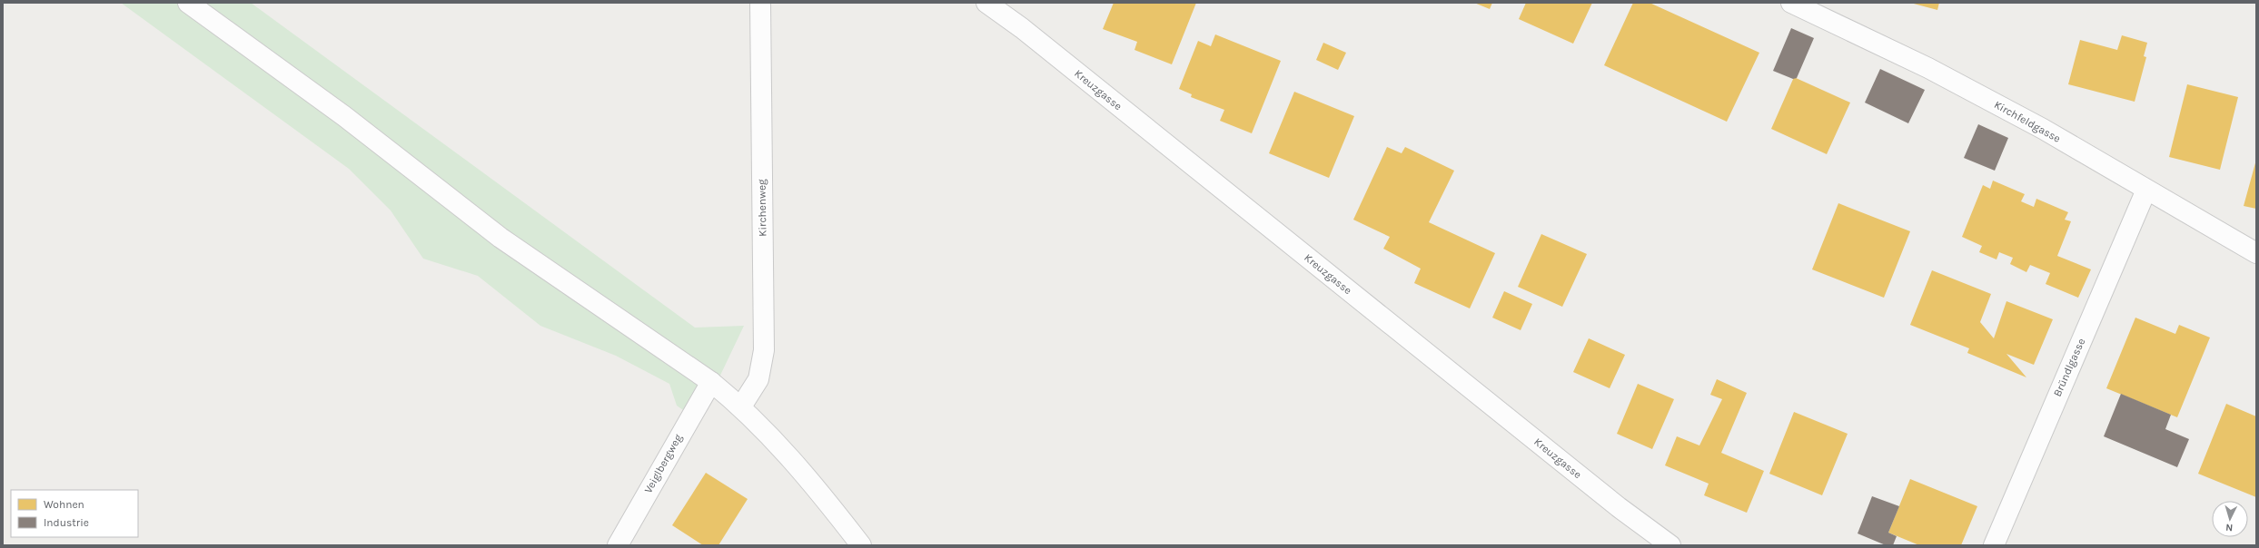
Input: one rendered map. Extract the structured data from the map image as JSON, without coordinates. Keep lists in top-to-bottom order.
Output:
{
  "streets": {
    "street": [
      "Kreuzgasse",
      "Kirchfeldgasse",
      "Kirchenweg",
      "Bründlgasse",
      "Veiglbergweg"
    ]
  },
  "crossings": [
    ["Kirchfeldgasse", "Bründlgasse"]
  ],
  "legend": ["Wohnen", "Industrie"],
  "north": "bottom"
}
